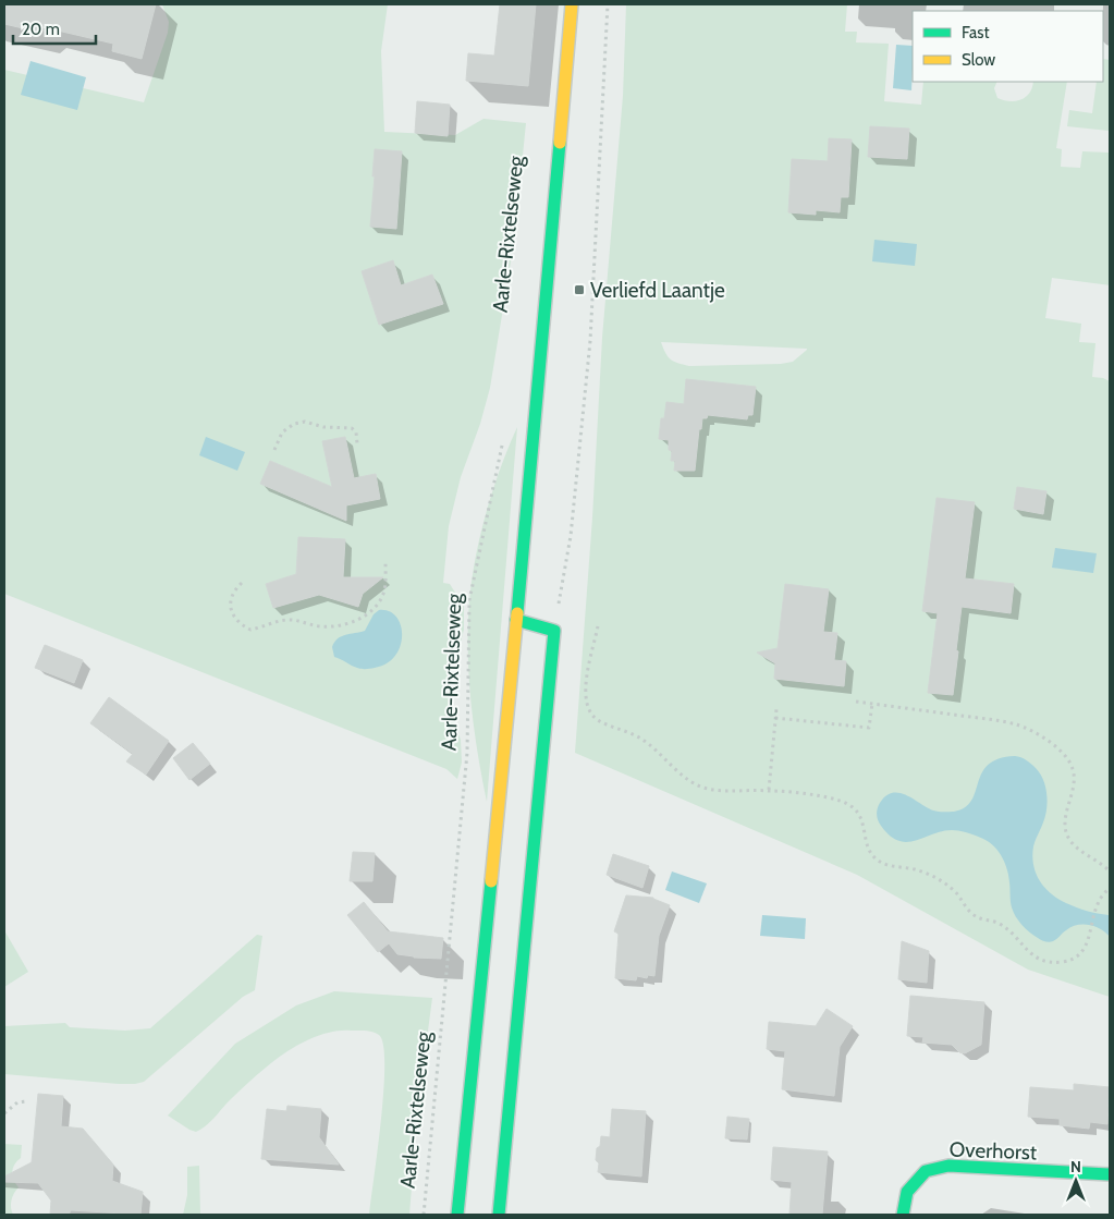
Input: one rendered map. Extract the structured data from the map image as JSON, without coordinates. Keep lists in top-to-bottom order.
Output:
{
  "streets": {
    "street": ["Overhorst"],
    "path": ["Aarle-Rixtelseweg"]
  },
  "places": {
    "transit": ["Verliefd Laantje"]
  },
  "legend": ["Fast", "Slow"],
  "scale_bar": "20 m",
  "north": "top"
}
